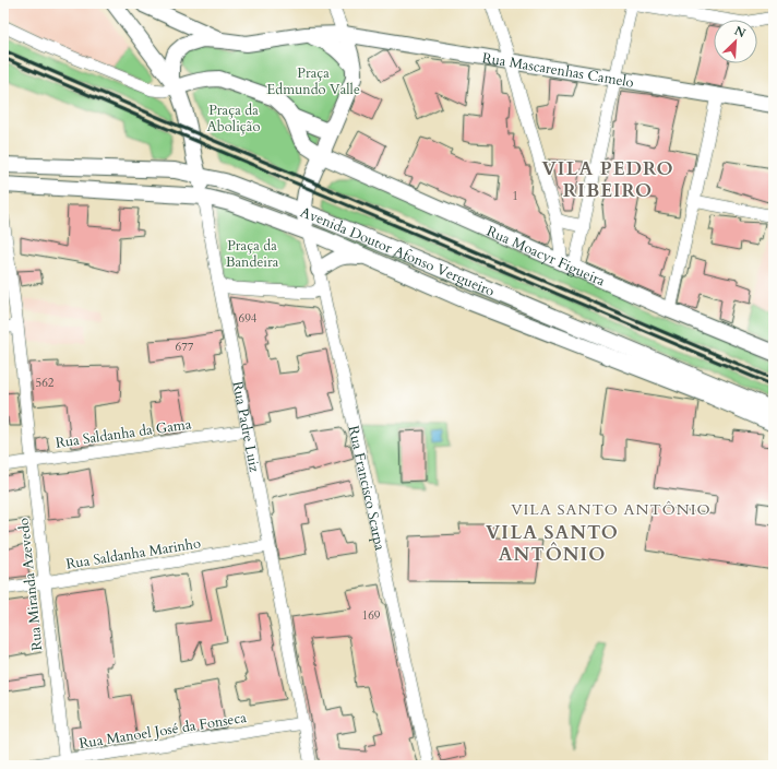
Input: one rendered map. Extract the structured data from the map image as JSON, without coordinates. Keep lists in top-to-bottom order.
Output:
{
  "streets": {
    "main road": [
      "Rua Mascarenhas Camelo",
      "Avenida Doutor Afonso Vergueiro",
      "Rua Moacyr Figueira",
      "Rua Padre Luiz",
      "Rua Francisco Scarpa"
    ],
    "street": [
      "Rua Saldanha da Gama",
      "Rua Saldanha Marinho",
      "Rua Miranda Azevedo",
      "Rua Manoel José da Fonseca"
    ]
  },
  "crossings": [
    ["Avenida Doutor Afonso Vergueiro", "Rua Padre Luiz"],
    ["Avenida Doutor Afonso Vergueiro", "Rua Francisco Scarpa"],
    ["Rua Moacyr Figueira", "Rua Francisco Scarpa"],
    ["Rua Padre Luiz", "Rua Saldanha da Gama"],
    ["Rua Padre Luiz", "Rua Saldanha Marinho"],
    ["Rua Padre Luiz", "Rua Manoel José da Fonseca"],
    ["Rua Saldanha da Gama", "Rua Miranda Azevedo"],
    ["Rua Saldanha Marinho", "Rua Miranda Azevedo"],
    ["Rua Miranda Azevedo", "Rua Manoel José da Fonseca"]
  ],
  "districts": ["VILA PEDRO RIBEIRO", "VILA SANTO ANTÔNIO", "VILA SANTO ANTÔNIO"],
  "parks": ["Praça Edmundo Valle", "Praça da Abolição", "Praça da Bandeira"],
  "house_numbers": [
    "1",
    "694",
    "677",
    "562",
    "169"
  ],
  "north": "top right"
}
